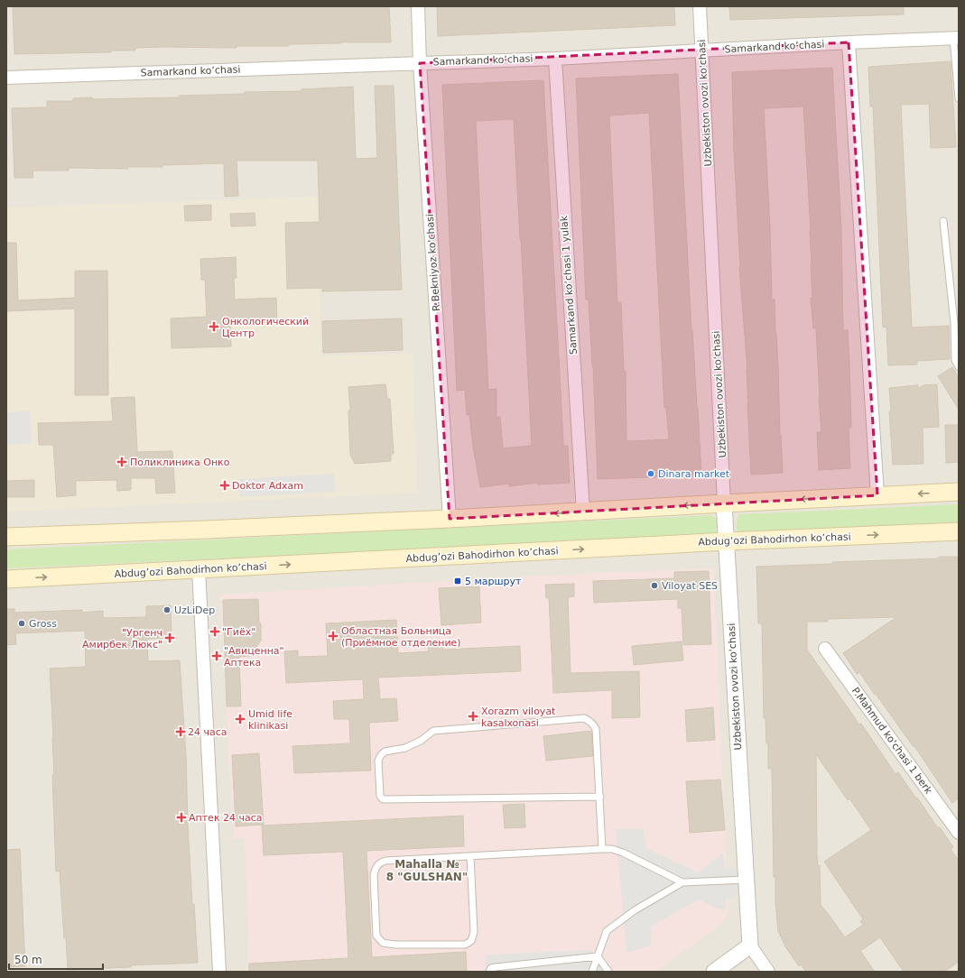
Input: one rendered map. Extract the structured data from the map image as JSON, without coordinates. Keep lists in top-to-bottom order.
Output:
{
  "streets": {
    "main road": ["Abdug’ozi Bahodirhon ko’chasi"],
    "street": [
      "Samarkand ko’chasi",
      "Uzbekiston ovozi ko'chasi",
      "R.Bekniyoz ko'chasi",
      "Samarkand ko’chasi 1 yulak",
      "P.Mahmud ko'chasi 1 berk"
    ]
  },
  "crossings": [
    ["Samarkand ko’chasi", "Uzbekiston ovozi ko'chasi"],
    ["Samarkand ko’chasi", "R.Bekniyoz ko'chasi"],
    ["Samarkand ko’chasi", "Samarkand ko’chasi 1 yulak"],
    ["Uzbekiston ovozi ko'chasi", "Abdug’ozi Bahodirhon ko’chasi"]
  ],
  "districts": ["Mahalla № 8 \"GULSHAN\""],
  "places": {
    "health": [
      "Онкологический Центр",
      "Поликлиника Онко",
      "Doktor Adxam",
      "\"Гиёх\"",
      "Областная Больница (Приёмное отделение)",
      "\"Ургенч Амирбек Люкс\"",
      "\"Авиценна\" Аптека",
      "Xorazm viloyat kasalxonasi",
      "Umid life klinikasi",
      "24 часа",
      "Аптек 24 часа"
    ],
    "other": [
      "Dinara market",
      "Viloyat SES",
      "UzLiDep",
      "Gross"
    ],
    "transit": ["5 маршрут"]
  },
  "scale_bar": "50 m"
}
